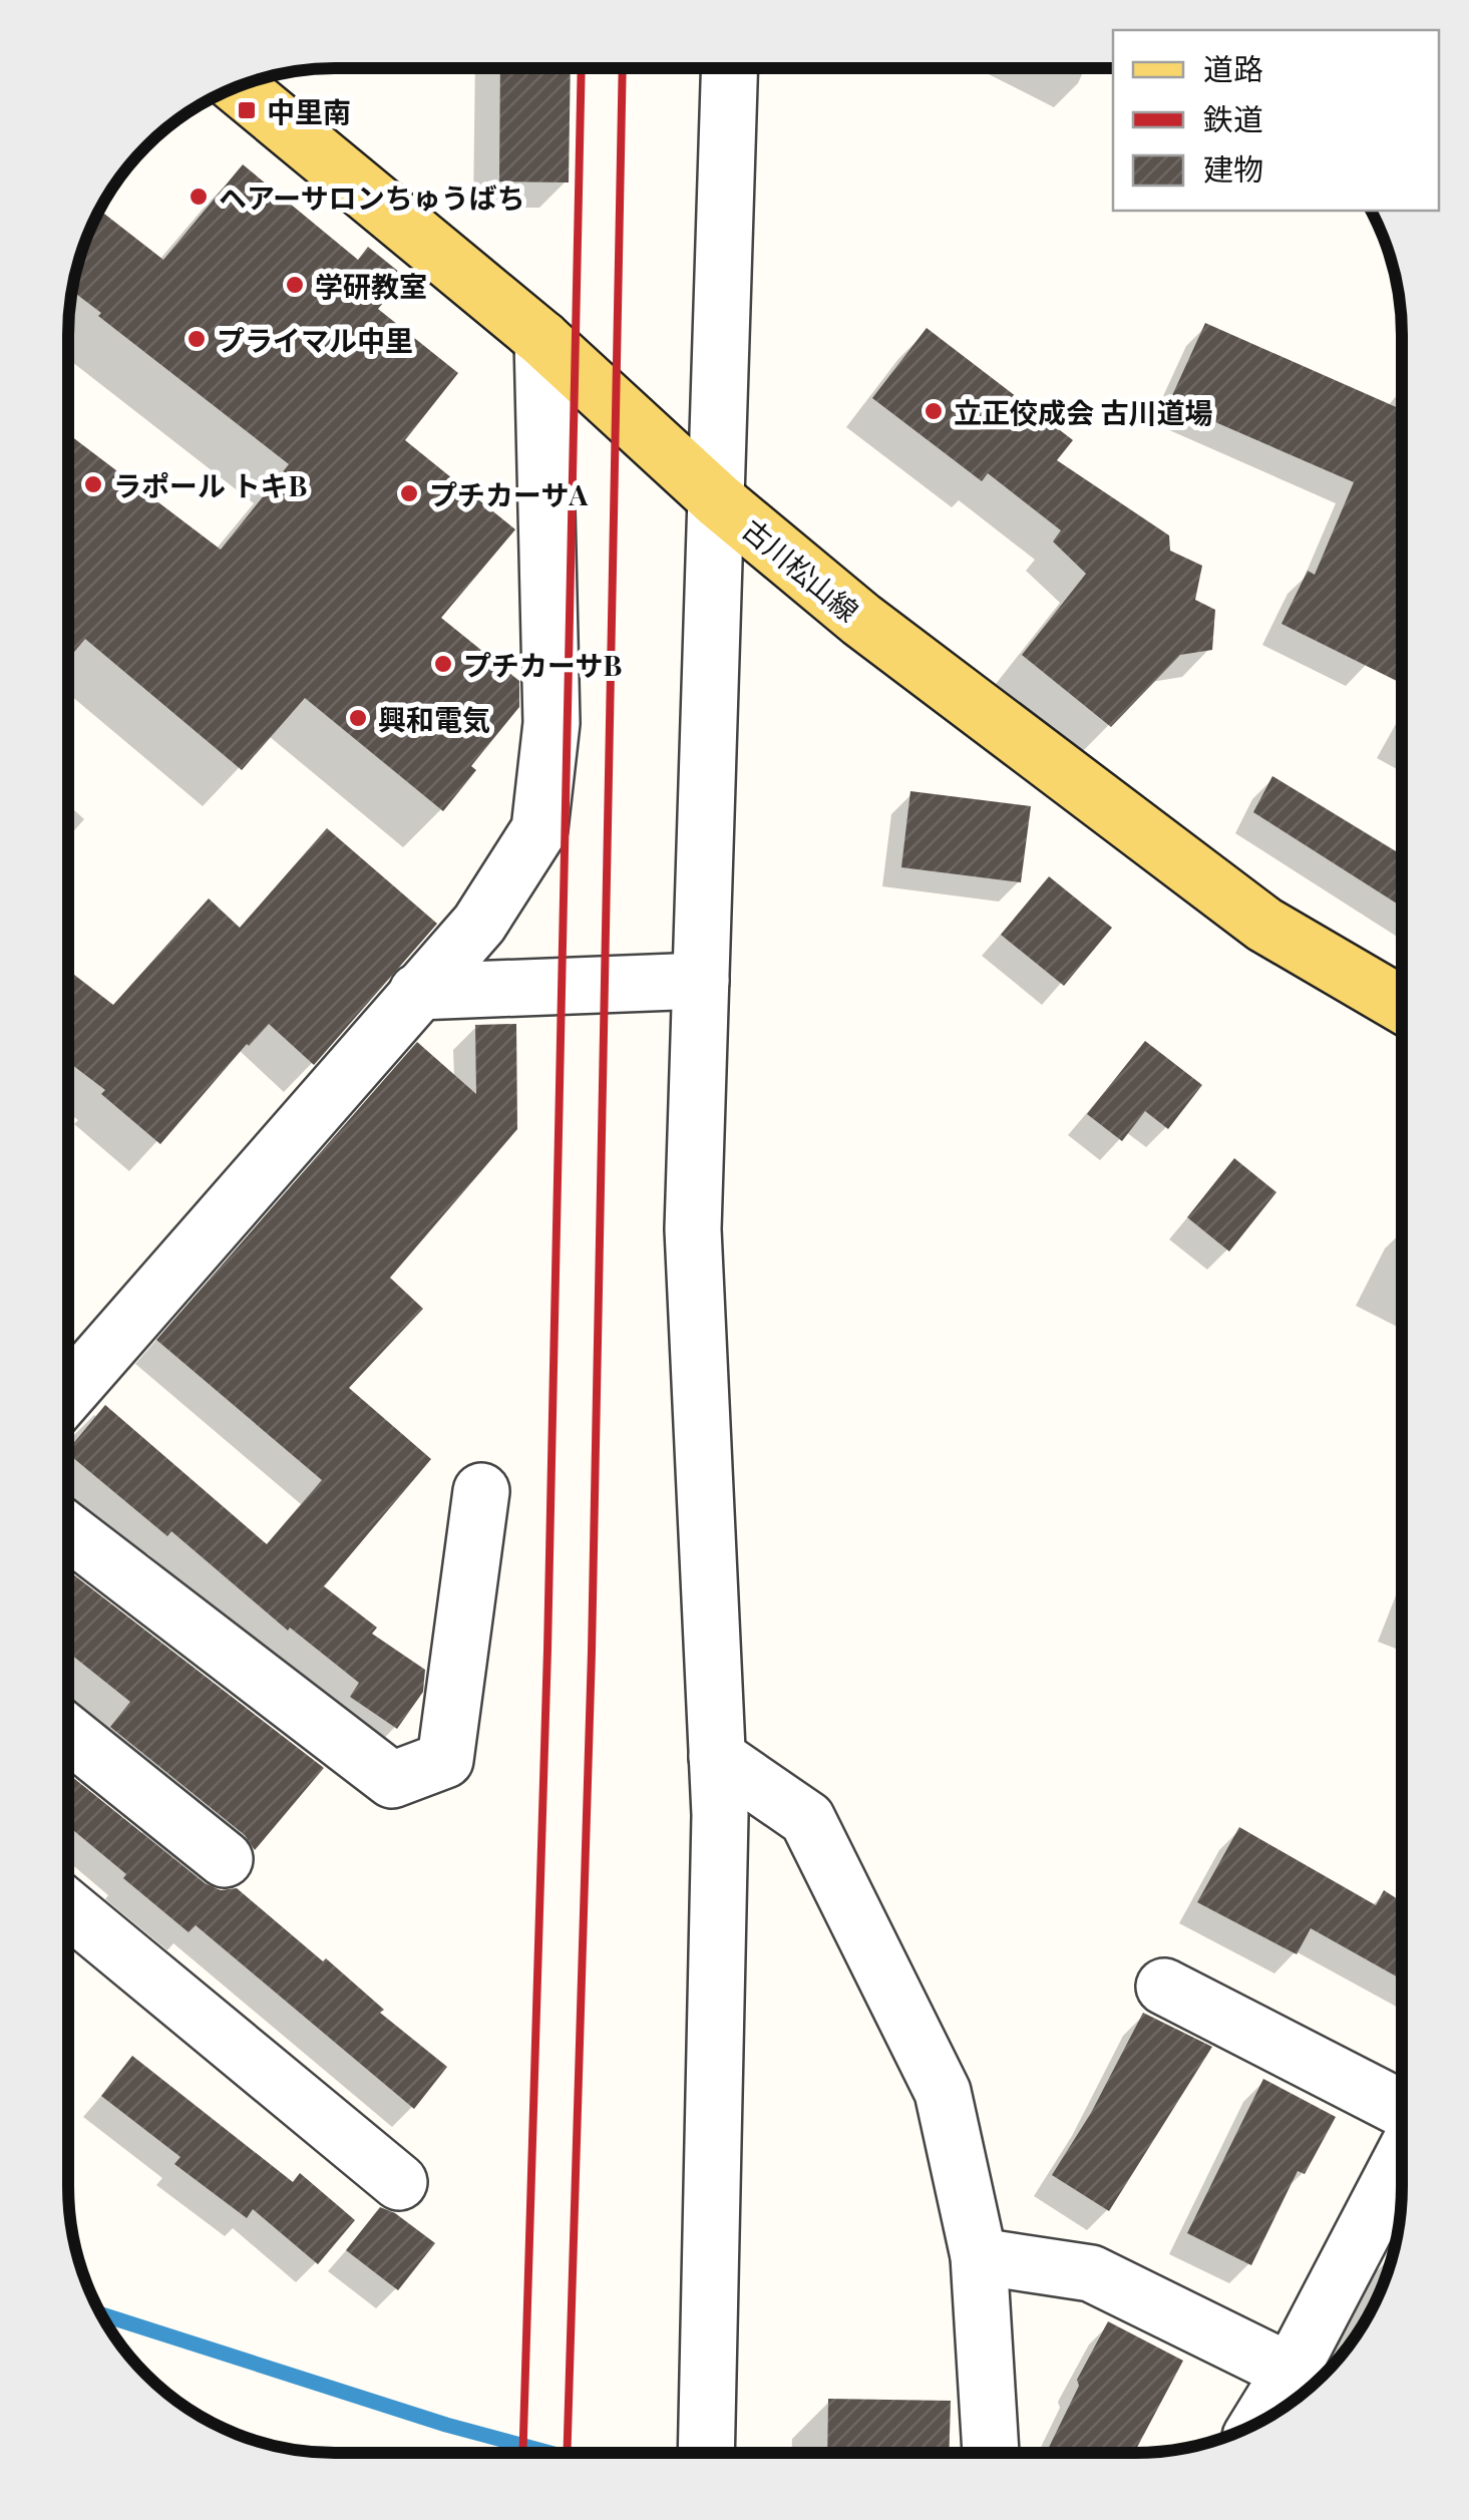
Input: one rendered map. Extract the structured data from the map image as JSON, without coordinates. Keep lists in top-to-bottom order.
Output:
{
  "streets": {
    "main road": ["古川松山線"]
  },
  "places": {
    "transit": ["中里南"],
    "other": [
      "ヘアーサロンちゅうばち",
      "学研教室",
      "プライマル中里",
      "立正佼成会 古川道場",
      "ラポール トキB",
      "プチカーサA",
      "プチカーサB",
      "興和電気"
    ]
  },
  "legend": ["道路", "鉄道", "建物"]
}
